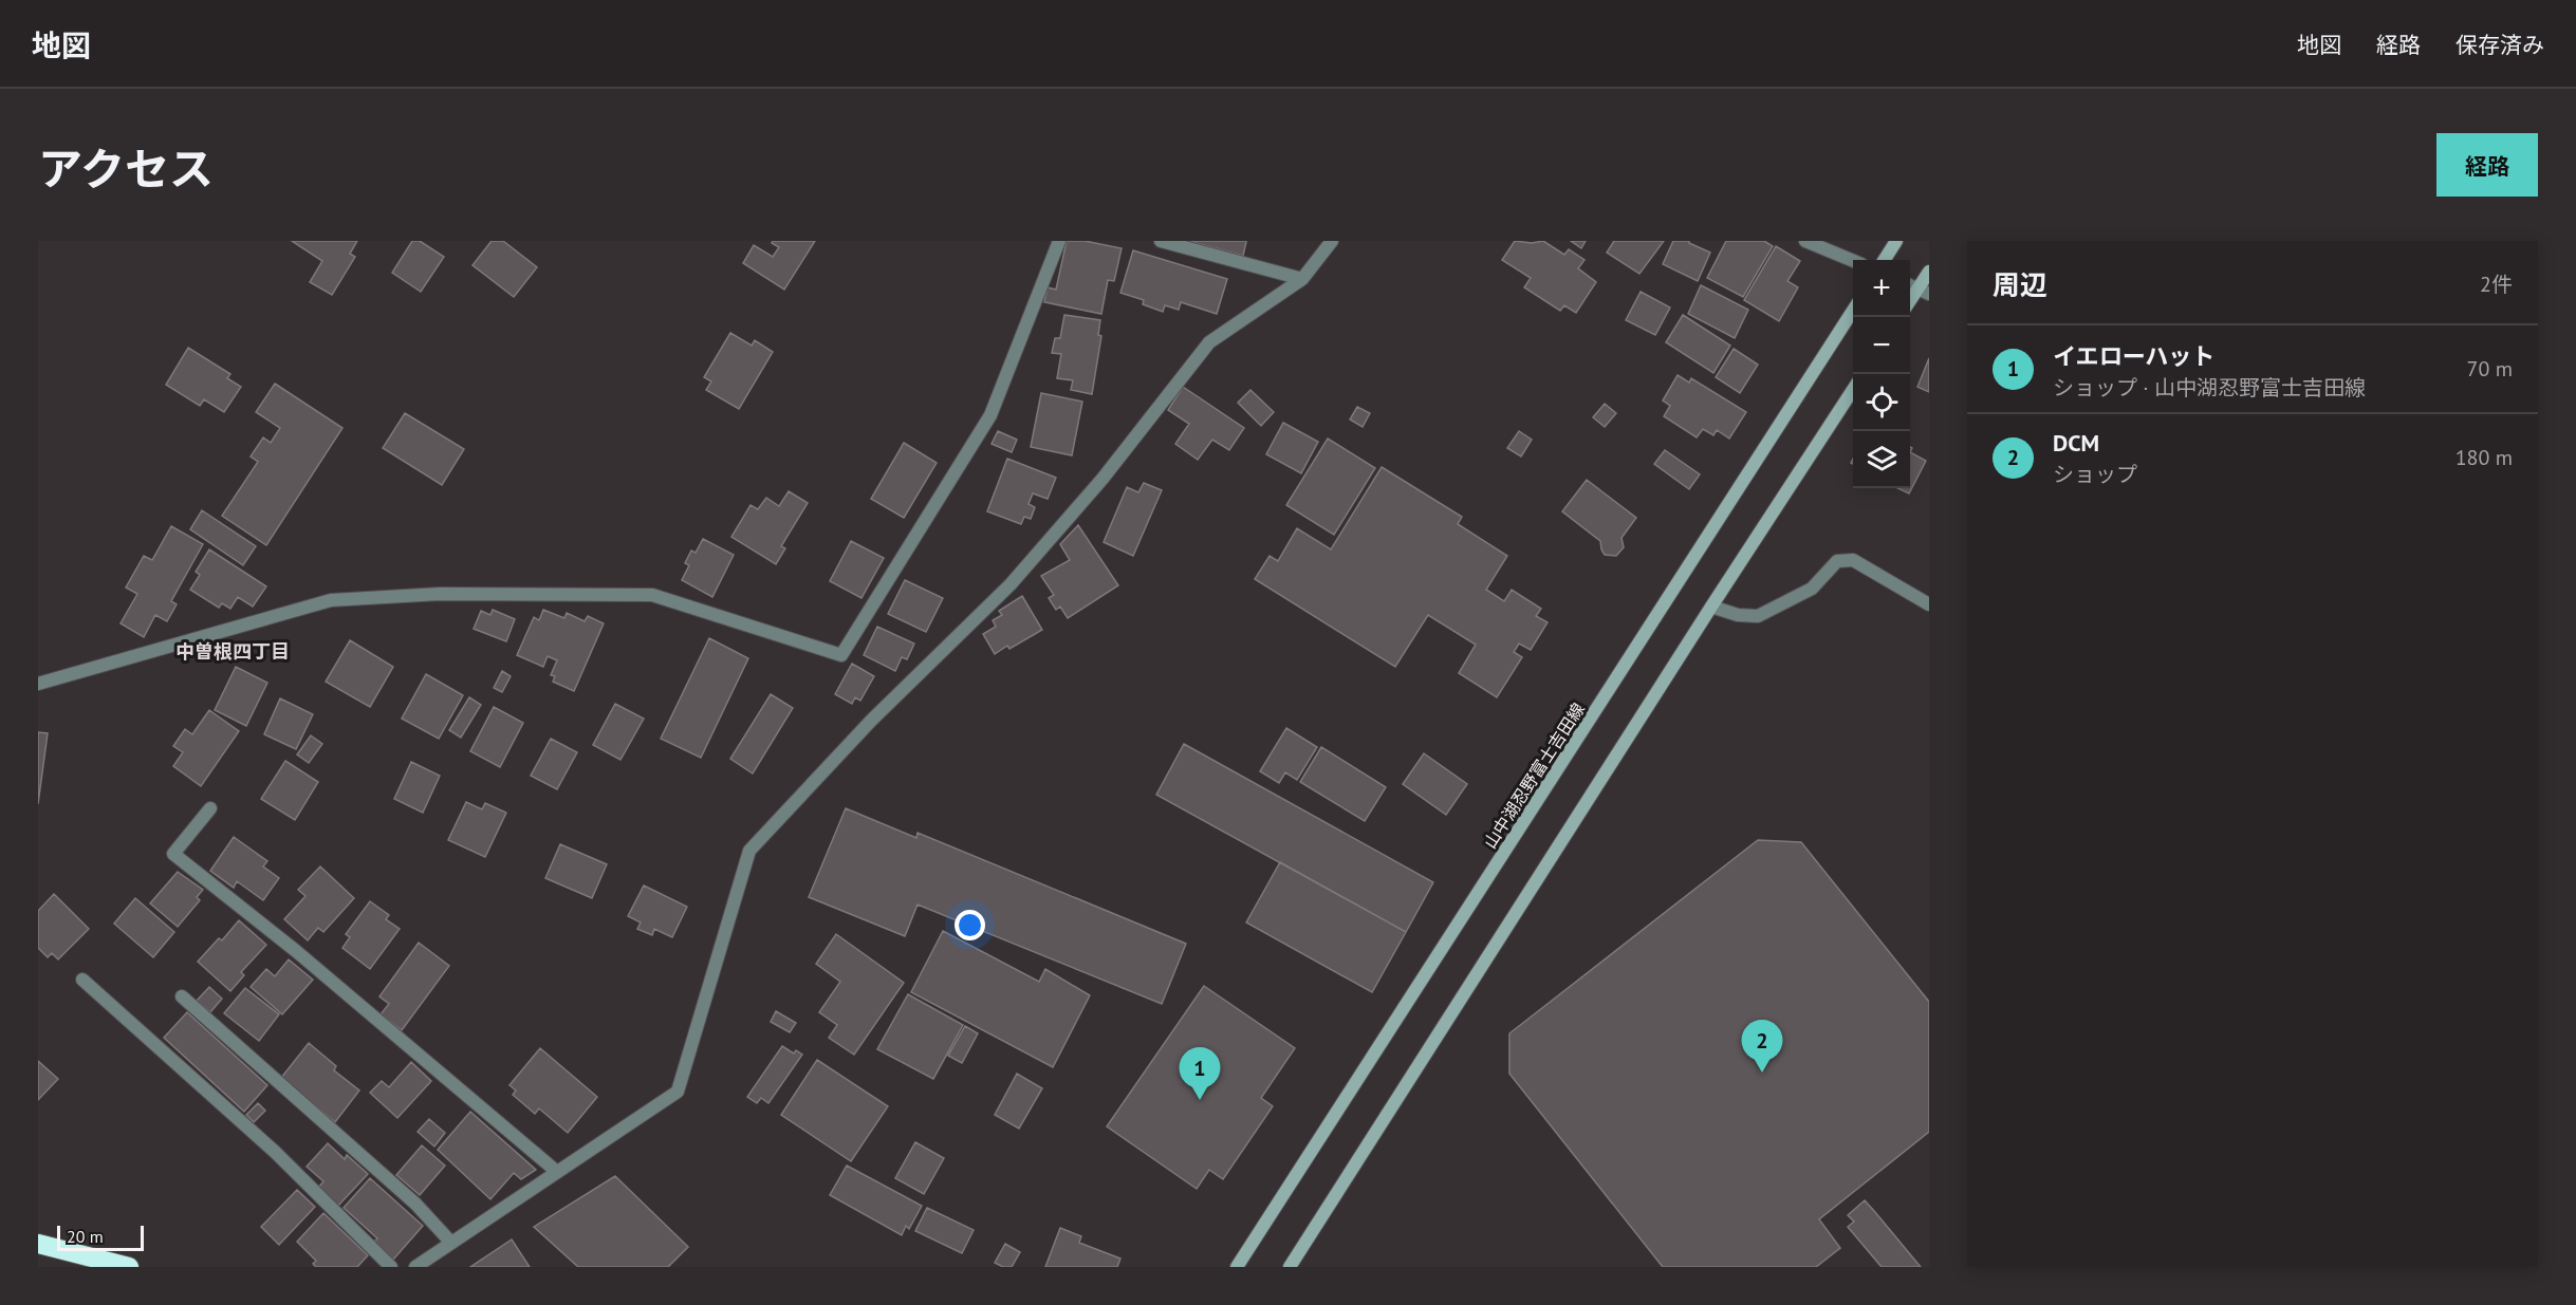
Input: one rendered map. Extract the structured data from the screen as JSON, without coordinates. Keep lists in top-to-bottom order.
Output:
{
  "streets": {
    "main road": ["山中湖忍野富士吉田線"]
  },
  "districts": ["中曽根四丁目"],
  "scale_bar": "20 m",
  "page": {
    "header": "地図",
    "nav": ["地図", "経路", "保存済み"],
    "title": "アクセス",
    "buttons": "経路",
    "heading": ["周辺", "2件"],
    "map_buttons": ["+", "−"],
    "list": [
      {
        "mark": "1",
        "name": "イエローハット",
        "note": "ショップ · 山中湖忍野富士吉田線",
        "value": "70 m"
      },
      {
        "mark": "2",
        "name": "DCM",
        "note": "ショップ",
        "value": "180 m"
      }
    ],
    "pins": ["2", "1"],
    "scale": "20 m"
  }
}
